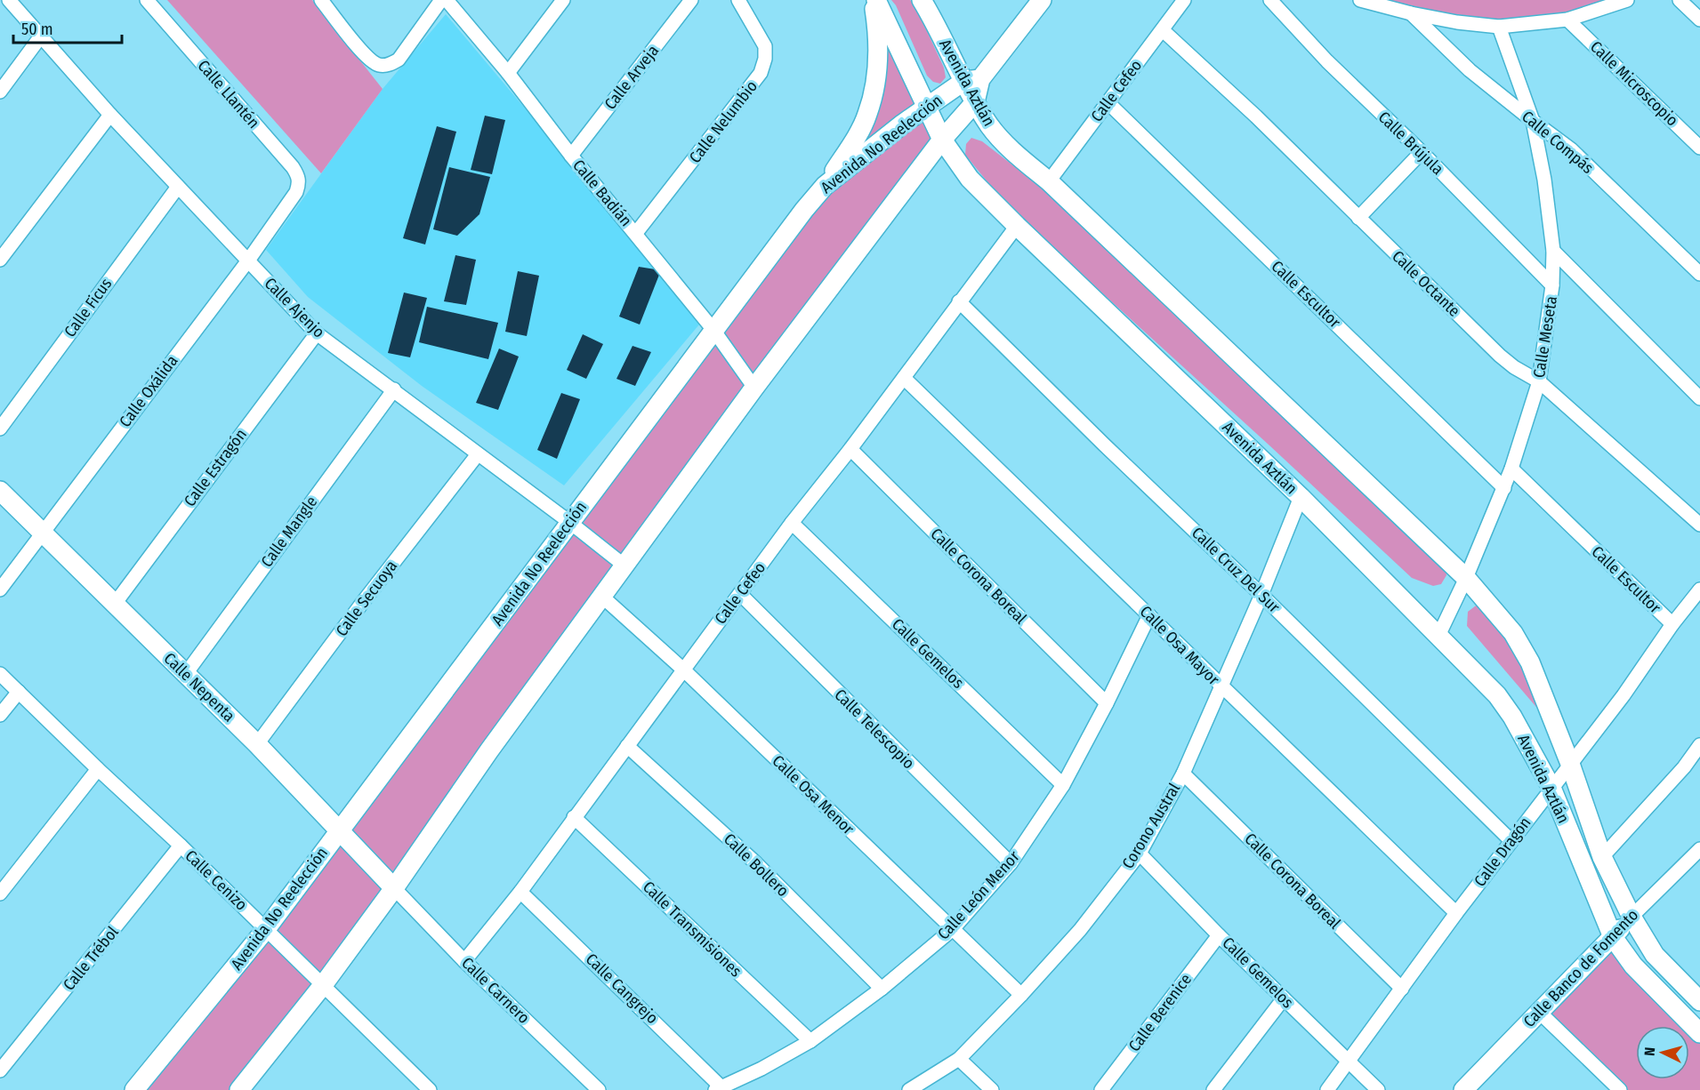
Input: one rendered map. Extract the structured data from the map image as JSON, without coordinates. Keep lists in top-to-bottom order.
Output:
{
  "streets": {
    "main road": [
      "Avenida Aztlán",
      "Avenida No Reelección",
      "Calle Nepenta",
      "Calle Banco de Fomento"
    ],
    "street": [
      "Calle Arveja",
      "Calle Microscopio",
      "Calle Cefeo",
      "Calle Llantén",
      "Calle Nelumbio",
      "Calle Compás",
      "Calle Brújula",
      "Calle Badián",
      "Calle Octante",
      "Calle Escultor",
      "Calle Ficus",
      "Calle Ajenjo",
      "Calle Meseta",
      "Calle Oxálida",
      "Calle Estragón",
      "Calle Mangle",
      "Calle Cruz Del Sur",
      "Calle Corona Boreal",
      "Calle Secuoya",
      "Calle Osa Mayor",
      "Calle Gemelos",
      "Calle Telescopio",
      "Calle Osa Menor",
      "Corono Austral",
      "Calle Dragón",
      "Calle Bollero",
      "Calle Cenizo",
      "Calle León Menor",
      "Calle Transmisiones",
      "Calle Trébol",
      "Calle Cangrejo",
      "Calle Carnero",
      "Calle Berenice"
    ]
  },
  "crossings": [
    ["Calle Arveja", "Calle Badián"],
    ["Avenida Aztlán", "Calle Cefeo"],
    ["Avenida Aztlán", "Avenida No Reelección"],
    ["Avenida Aztlán", "Calle Meseta"],
    ["Avenida Aztlán", "Corono Austral"],
    ["Avenida Aztlán", "Calle Dragón"],
    ["Avenida Aztlán", "Calle Banco de Fomento"],
    ["Calle Cefeo", "Calle Octante"],
    ["Calle Cefeo", "Calle Escultor"],
    ["Calle Cefeo", "Calle Cruz Del Sur"],
    ["Calle Cefeo", "Calle Corona Boreal"],
    ["Calle Cefeo", "Calle Osa Mayor"],
    ["Calle Cefeo", "Calle Gemelos"],
    ["Calle Cefeo", "Calle Telescopio"],
    ["Calle Cefeo", "Calle Osa Menor"],
    ["Calle Cefeo", "Calle Bollero"],
    ["Calle Cefeo", "Calle Transmisiones"],
    ["Calle Cefeo", "Calle Cangrejo"],
    ["Calle Cefeo", "Calle Carnero"],
    ["Calle Llantén", "Calle Oxálida"],
    ["Calle Nelumbio", "Calle Badián"],
    ["Calle Compás", "Calle Meseta"],
    ["Calle Brújula", "Calle Meseta"],
    ["Avenida No Reelección", "Calle Badián"],
    ["Avenida No Reelección", "Calle Ajenjo"],
    ["Avenida No Reelección", "Calle Nepenta"],
    ["Avenida No Reelección", "Calle Osa Menor"],
    ["Avenida No Reelección", "Calle Cenizo"],
    ["Avenida No Reelección", "Calle Carnero"],
    ["Calle Octante", "Calle Meseta"],
    ["Calle Escultor", "Calle Meseta"],
    ["Calle Escultor", "Calle Dragón"],
    ["Calle Ficus", "Calle Ajenjo"],
    ["Calle Ajenjo", "Calle Oxálida"],
    ["Calle Ajenjo", "Calle Estragón"],
    ["Calle Ajenjo", "Calle Mangle"],
    ["Calle Ajenjo", "Calle Secuoya"],
    ["Calle Oxálida", "Calle Nepenta"],
    ["Calle Estragón", "Calle Nepenta"],
    ["Calle Mangle", "Calle Nepenta"],
    ["Calle Cruz Del Sur", "Corono Austral"],
    ["Calle Cruz Del Sur", "Calle Dragón"],
    ["Calle Corona Boreal", "Corono Austral"],
    ["Calle Corona Boreal", "Calle Dragón"],
    ["Calle Corona Boreal", "Calle León Menor"],
    ["Calle Secuoya", "Calle Nepenta"],
    ["Calle Osa Mayor", "Corono Austral"],
    ["Calle Osa Mayor", "Calle Dragón"],
    ["Calle Osa Mayor", "Calle León Menor"],
    ["Calle Gemelos", "Corono Austral"],
    ["Calle Gemelos", "Calle Dragón"],
    ["Calle Gemelos", "Calle León Menor"],
    ["Calle Gemelos", "Calle Berenice"],
    ["Calle Nepenta", "Calle Carnero"],
    ["Calle Telescopio", "Calle León Menor"],
    ["Calle Osa Menor", "Corono Austral"],
    ["Calle Osa Menor", "Calle León Menor"],
    ["Calle Bollero", "Calle León Menor"],
    ["Calle Cenizo", "Calle Trébol"],
    ["Calle León Menor", "Calle Transmisiones"],
    ["Calle León Menor", "Calle Cangrejo"]
  ],
  "scale_bar": "50 m",
  "north": "left"
}
